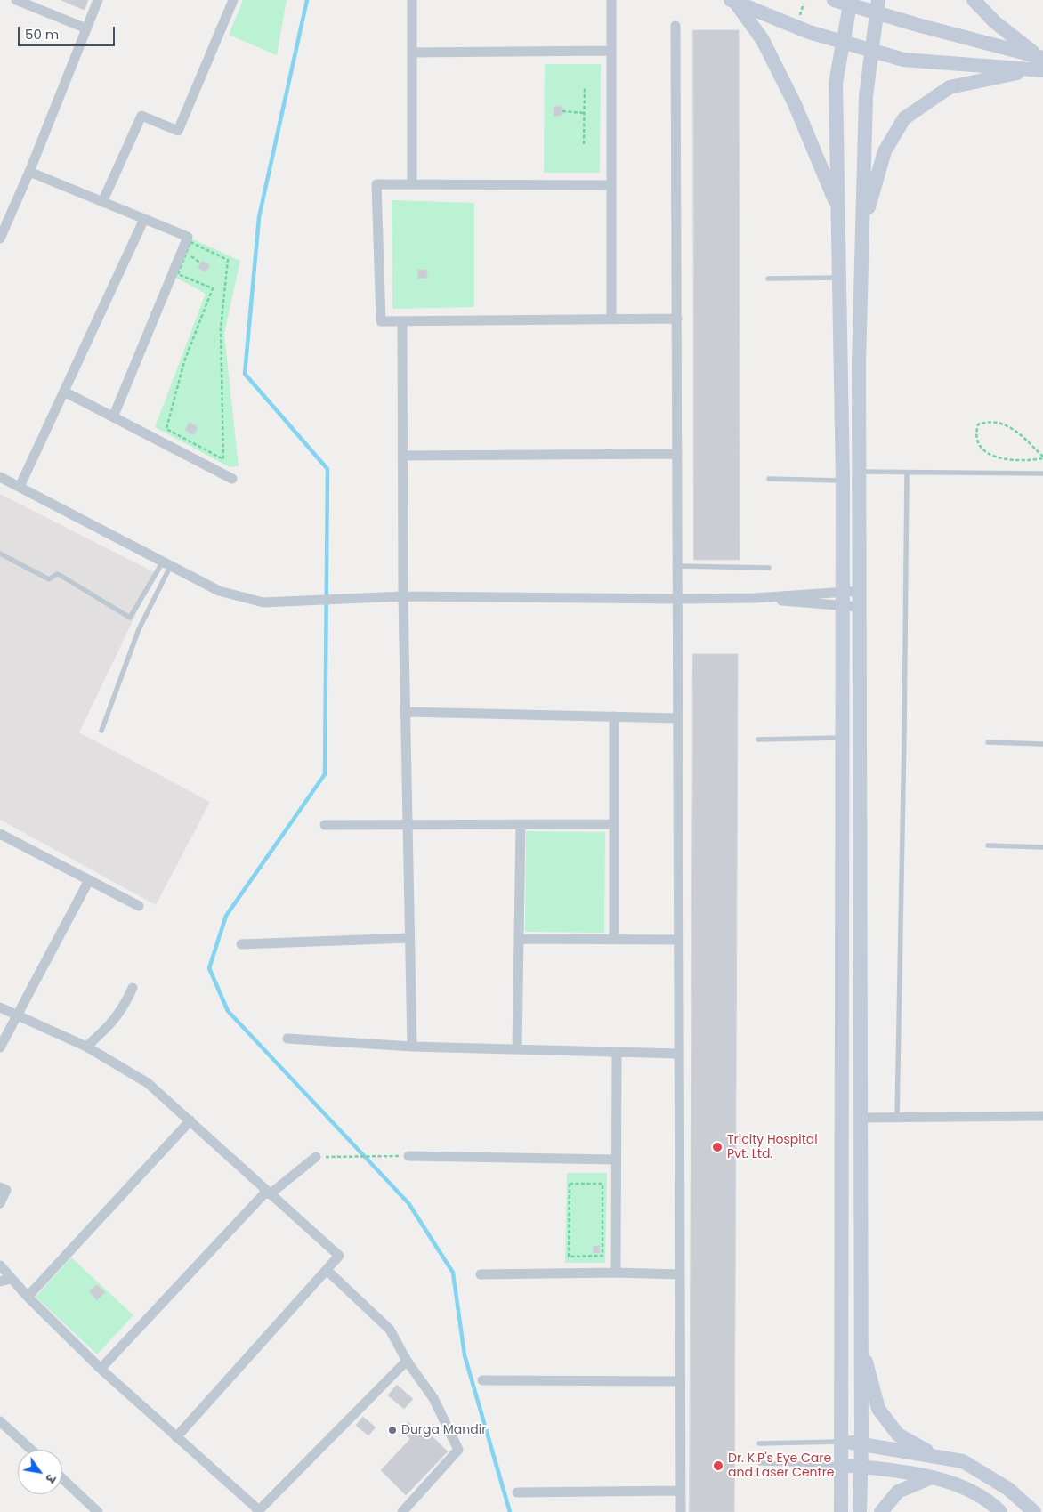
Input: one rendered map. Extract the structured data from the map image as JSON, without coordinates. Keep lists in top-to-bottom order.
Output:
{
  "places": ["Tricity Hospital Pvt. Ltd.", "Durga Mandir", "Dr. K.P's Eye Care and Laser Centre"],
  "scale_bar": "50 m",
  "north": "bottom right"
}
